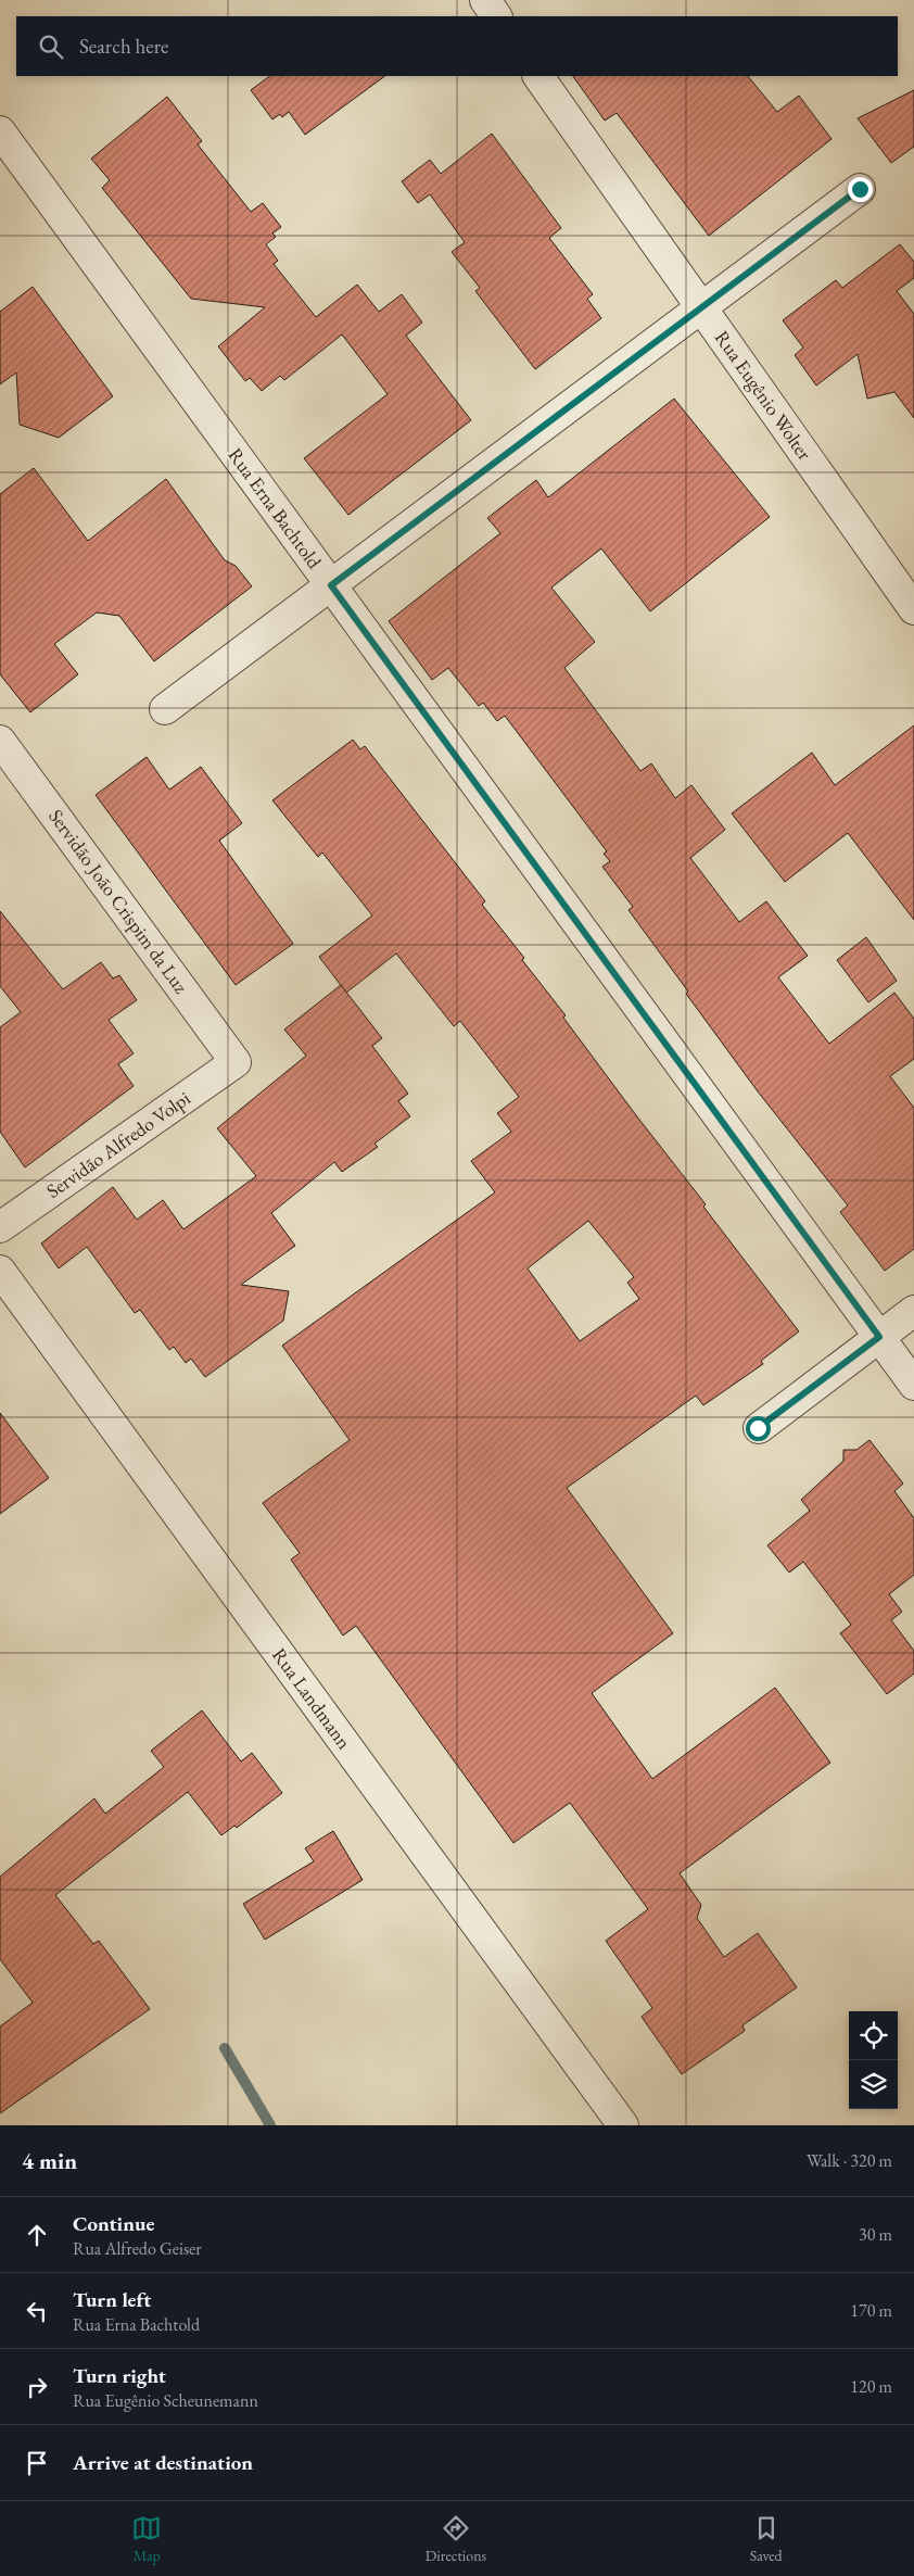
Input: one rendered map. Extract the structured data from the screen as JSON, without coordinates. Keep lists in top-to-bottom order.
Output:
{
  "streets": {
    "street": [
      "Rua Eugênio Wolter",
      "Rua Erna Bachtold",
      "Servidão João Crispim da Luz",
      "Servidão Alfredo Volpi",
      "Rua Landmann"
    ]
  },
  "crossings": [
    ["Servidão João Crispim da Luz", "Servidão Alfredo Volpi"]
  ],
  "page": {
    "search": "Search here",
    "heading": ["4 min", "Walk · 320 m"],
    "list": [
      ["Continue", "Rua Alfredo Geiser", "30 m"],
      ["Turn left", "Rua Erna Bachtold", "170 m"],
      ["Turn right", "Rua Eugênio Scheunemann", "120 m"],
      "Arrive at destination"
    ],
    "nav": ["Map", "Directions", "Saved"]
  }
}
